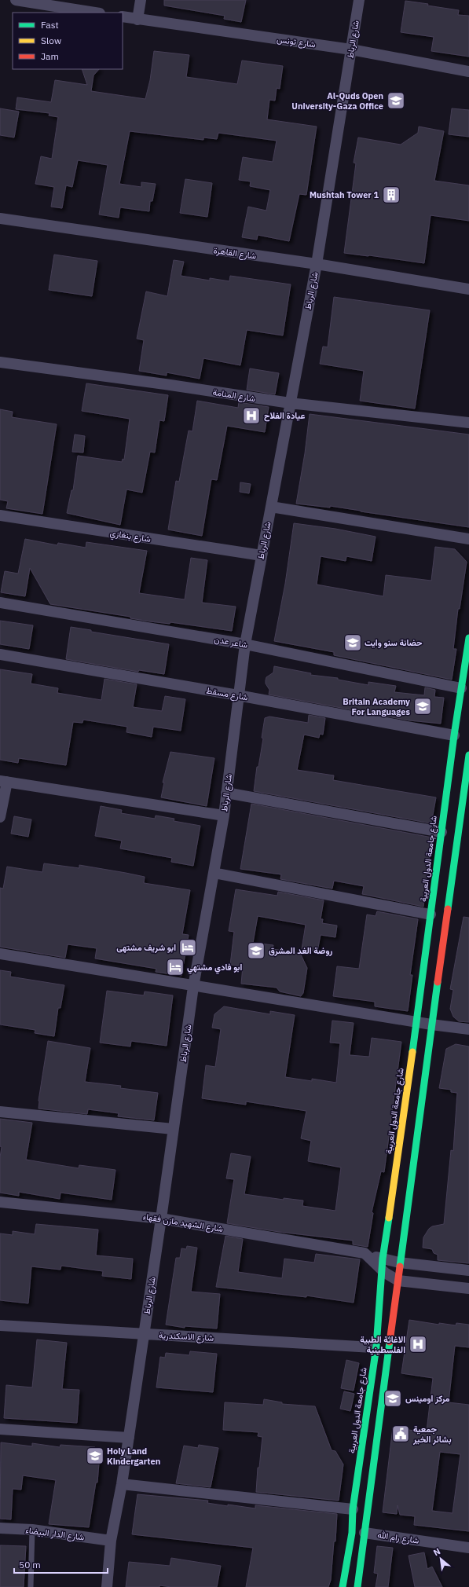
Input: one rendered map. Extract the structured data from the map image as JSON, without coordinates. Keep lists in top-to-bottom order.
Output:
{
  "streets": {
    "main road": ["شارع جامعة الدول العربية"],
    "street": [
      "شارع الرباط",
      "شارع تونس",
      "شارع القاهرة",
      "شارع المنامة",
      "شارع بنغازي",
      "شاعر عدن",
      "شارع مسقط",
      "شارع الشهيد مازن فقهاء",
      "شارع الاسكندرية",
      "شارع الدار البيضاء",
      "شارع رام الله"
    ]
  },
  "crossings": [
    ["شارع الرباط", "شارع تونس"],
    ["شارع الرباط", "شارع القاهرة"],
    ["شارع الرباط", "شارع المنامة"],
    ["شارع الرباط", "شارع بنغازي"],
    ["شارع الرباط", "شاعر عدن"],
    ["شارع الرباط", "شارع مسقط"],
    ["شارع الرباط", "شارع الشهيد مازن فقهاء"],
    ["شارع الرباط", "شارع الاسكندرية"],
    ["شارع الرباط", "شارع الدار البيضاء"],
    ["شاعر عدن", "شارع جامعة الدول العربية"],
    ["شارع مسقط", "شارع جامعة الدول العربية"],
    ["شارع جامعة الدول العربية", "شارع الشهيد مازن فقهاء"]
  ],
  "places": {
    "school or university": [
      "Al-Quds Open University-Gaza Office",
      "حضانة سنو وايت",
      "Britain Academy For Languages",
      "روضة الغد المشرق",
      "مركز اومينس",
      "Holy Land Kindergarten"
    ],
    "building": ["Mushtah Tower 1"],
    "hospital": ["عيادة الفلاح", "الاغاثة الطبية الفلسطينية"],
    "hotel": ["ابو شريف مشتهى", "ابو فادي مشتهي"],
    "public building": ["جمعية بشائر الخير"]
  },
  "legend": ["Fast", "Slow", "Jam"],
  "scale_bar": "50 m",
  "north": "top left"
}
